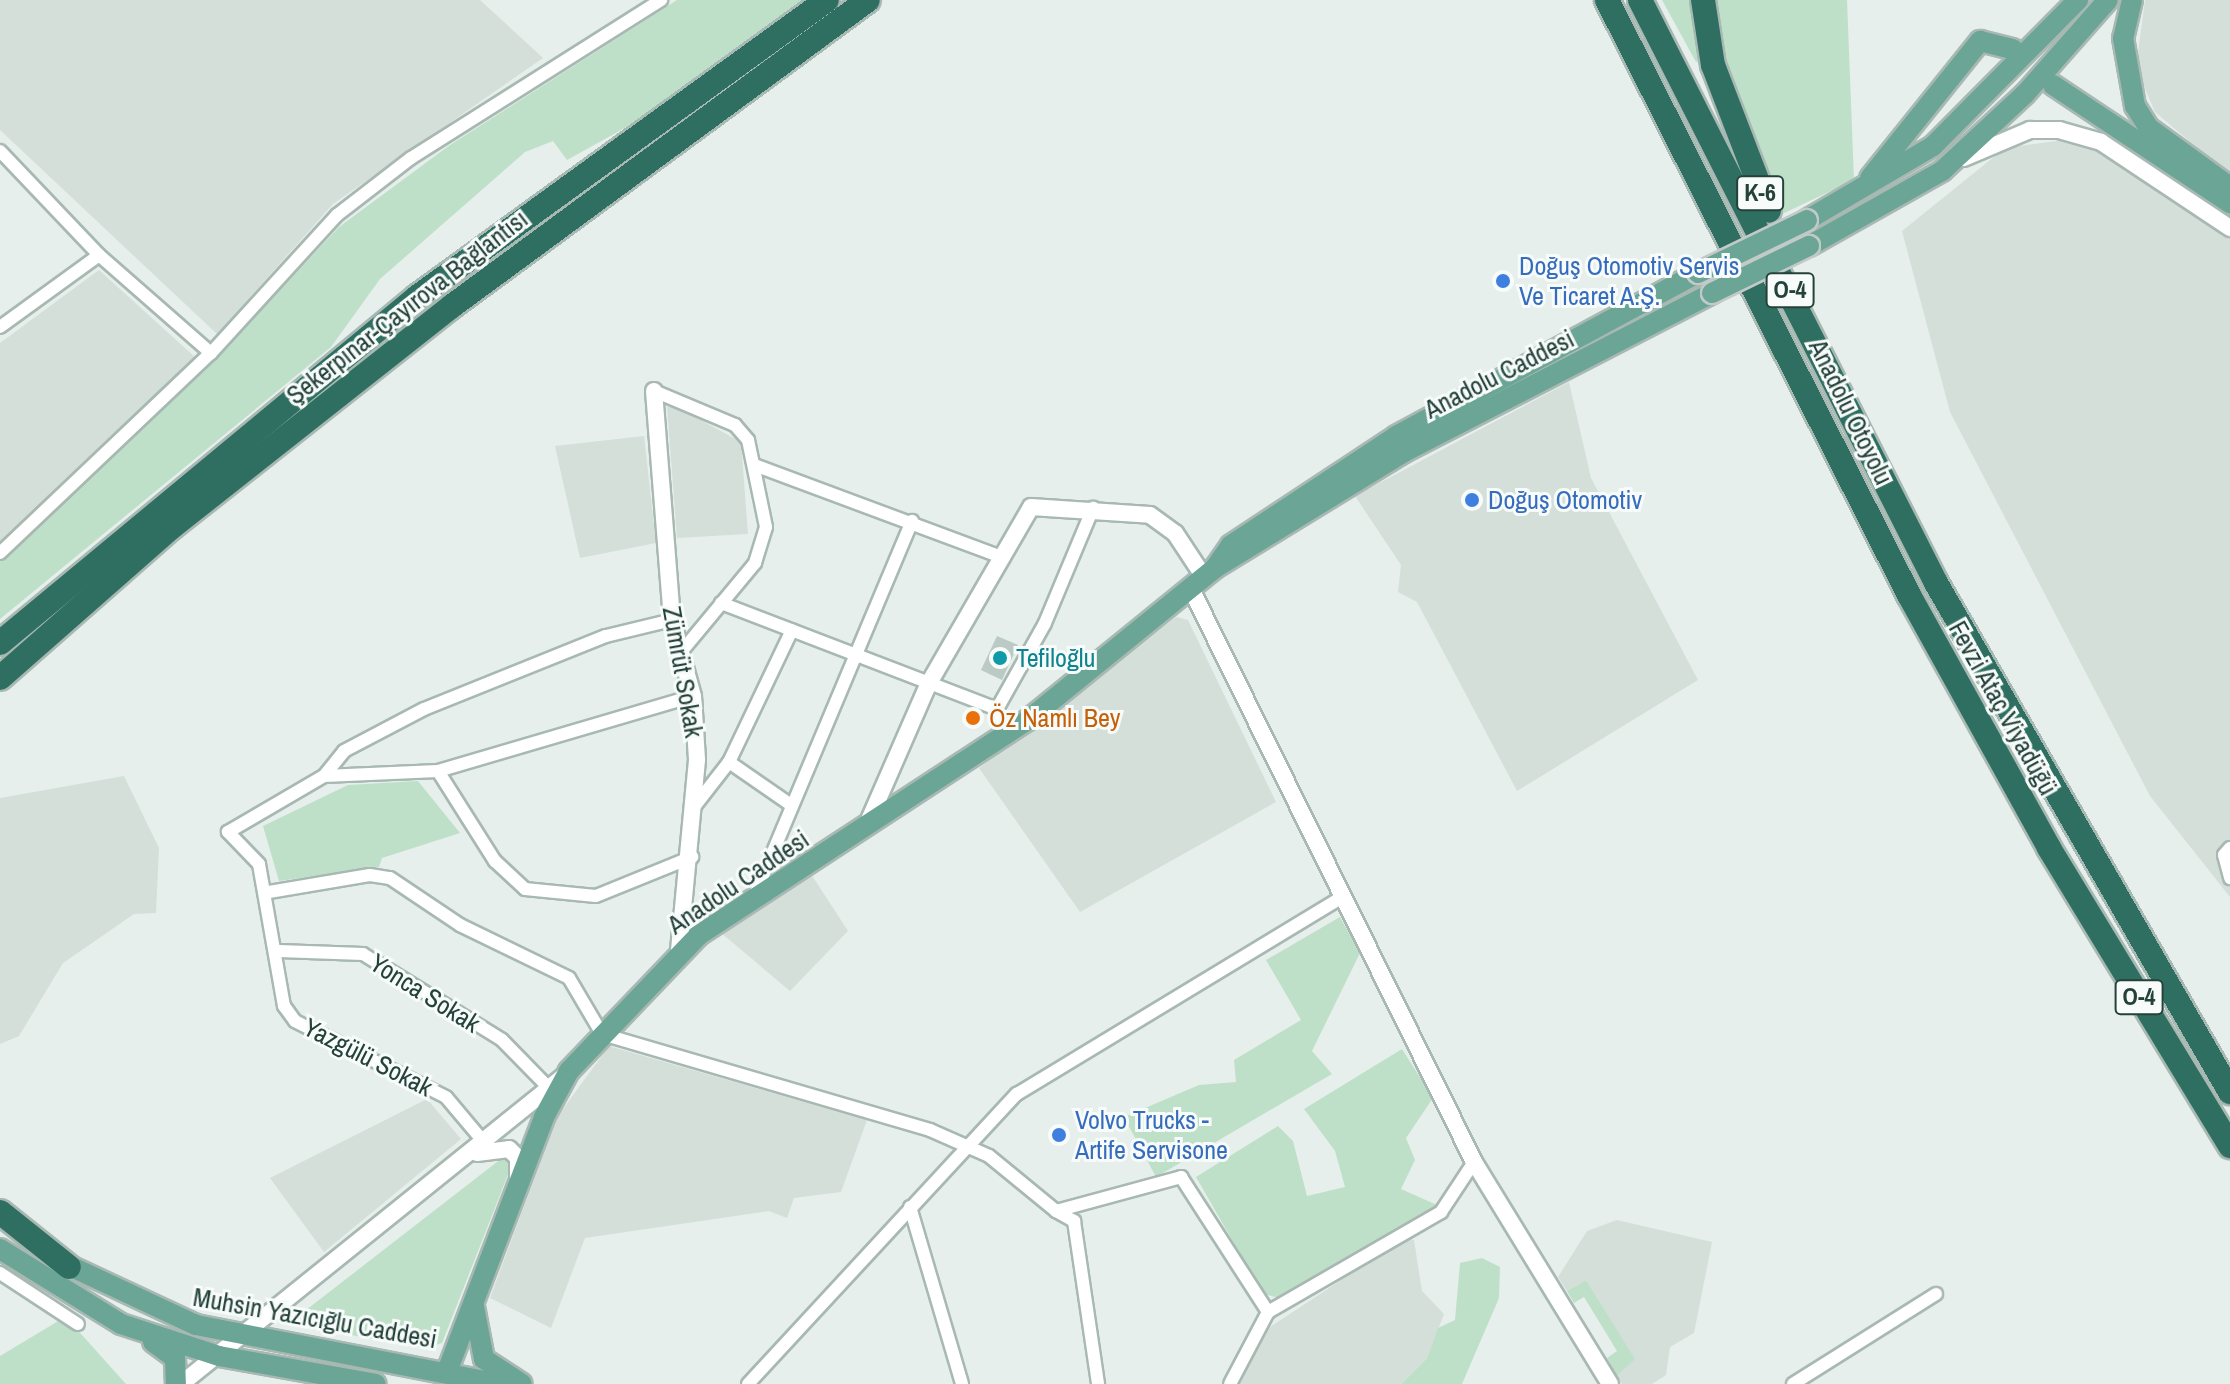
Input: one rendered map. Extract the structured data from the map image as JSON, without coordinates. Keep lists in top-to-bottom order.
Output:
{
  "streets": {
    "highway": [
      "K-6",
      "O-4",
      "Şekerpınar-Çayırova Bağlantısı",
      "Anadolu Otoyolu",
      "Fevzi Ataç Viyadüğü"
    ],
    "main road": ["Anadolu Caddesi", "Muhsin Yazıcığlu Caddesi"],
    "street": ["Zümrüt Sokak", "Yonca Sokak", "Yazgülü Sokak"]
  },
  "crossings": [
    ["K-6", "Anadolu Otoyolu"],
    ["Anadolu Caddesi", "Zümrüt Sokak"],
    ["Anadolu Caddesi", "Muhsin Yazıcığlu Caddesi"],
    ["Anadolu Otoyolu", "Fevzi Ataç Viyadüğü"],
    ["Yonca Sokak", "Yazgülü Sokak"]
  ],
  "places": [
    "Doğuş Otomotiv Servis Ve Ticaret A.Ş.",
    "Doğuş Otomotiv",
    "Tefiloğlu",
    "Öz Namlı Bey",
    "Volvo Trucks - Artife Servisone"
  ]
}
